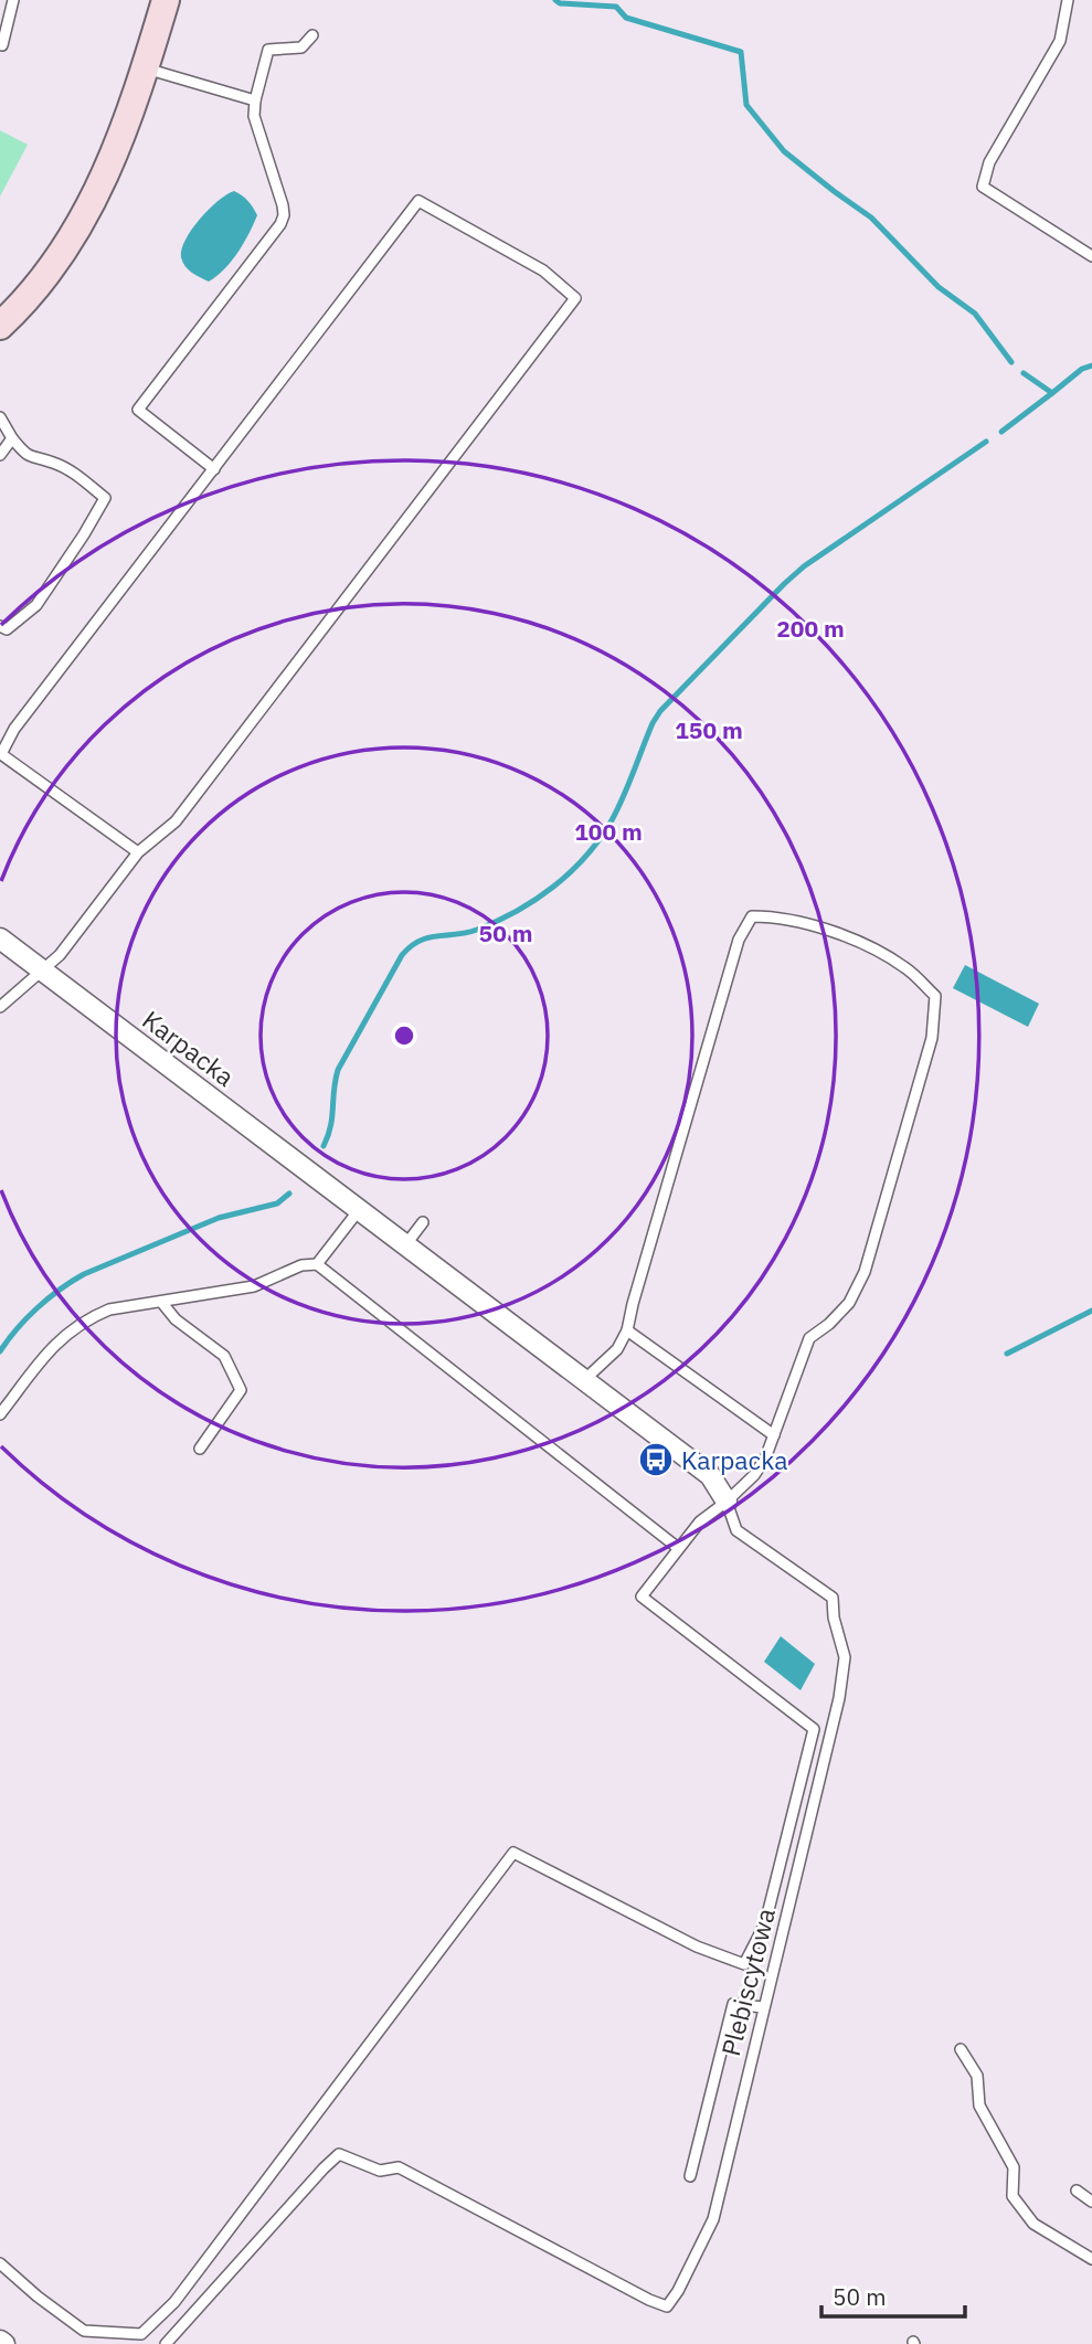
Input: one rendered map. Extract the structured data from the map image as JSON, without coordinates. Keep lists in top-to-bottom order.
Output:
{
  "streets": {
    "street": ["Karpacka"],
    "lane": ["Plebiscytowa"]
  },
  "crossings": [
    ["Karpacka", "Plebiscytowa"]
  ],
  "places": {
    "bus stop": ["Karpacka"]
  },
  "scale_bar": "50 m",
  "rings": [
    "200 m",
    "150 m",
    "100 m",
    "50 m"
  ]
}
